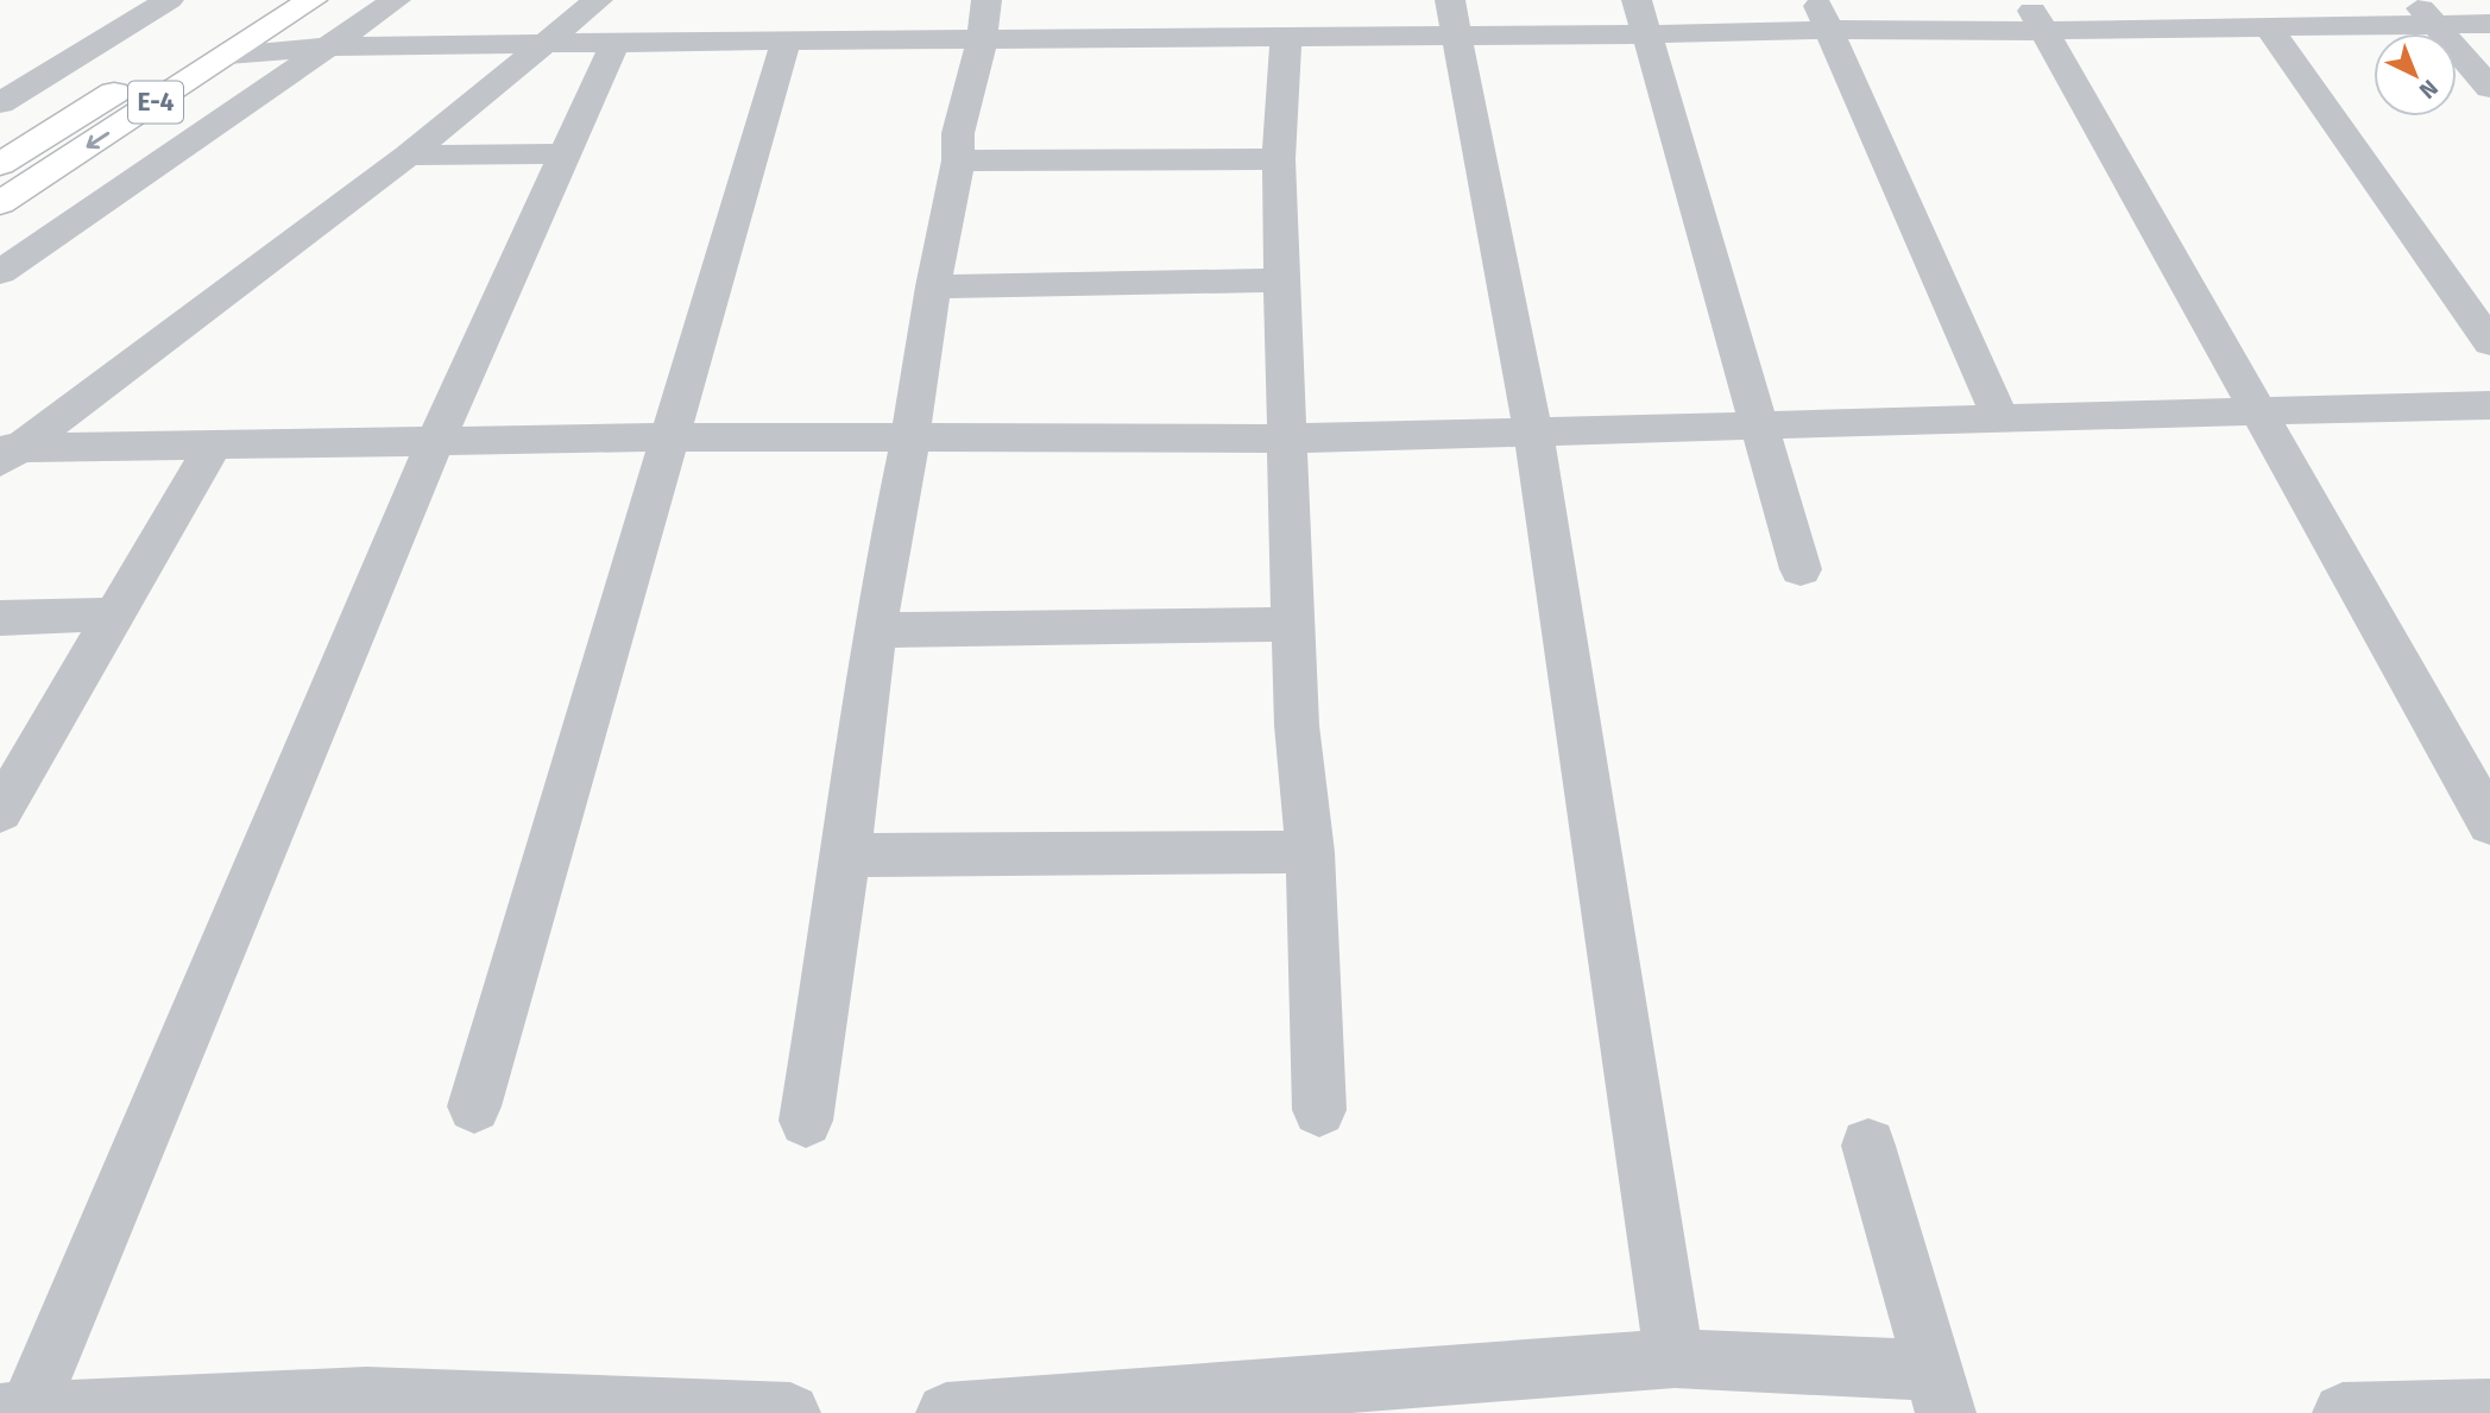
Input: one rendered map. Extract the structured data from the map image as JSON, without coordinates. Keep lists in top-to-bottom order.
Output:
{
  "streets": {
    "highway": ["E-4"]
  },
  "north": "bottom right"
}
